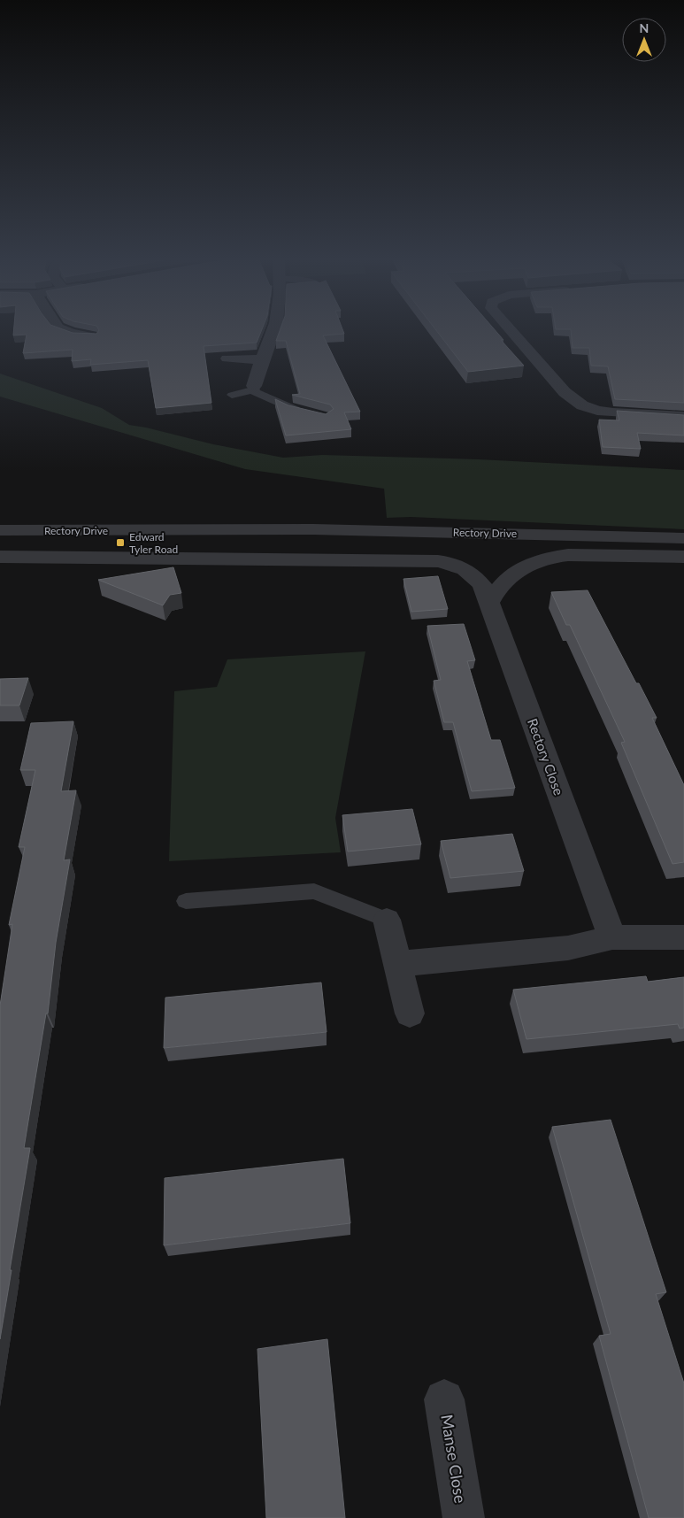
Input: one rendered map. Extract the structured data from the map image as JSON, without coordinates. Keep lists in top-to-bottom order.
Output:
{
  "streets": {
    "street": ["Rectory Drive", "Rectory Close", "Manse Close"]
  },
  "places": {
    "transit": ["Edward Tyler Road"]
  },
  "north": "top"
}
